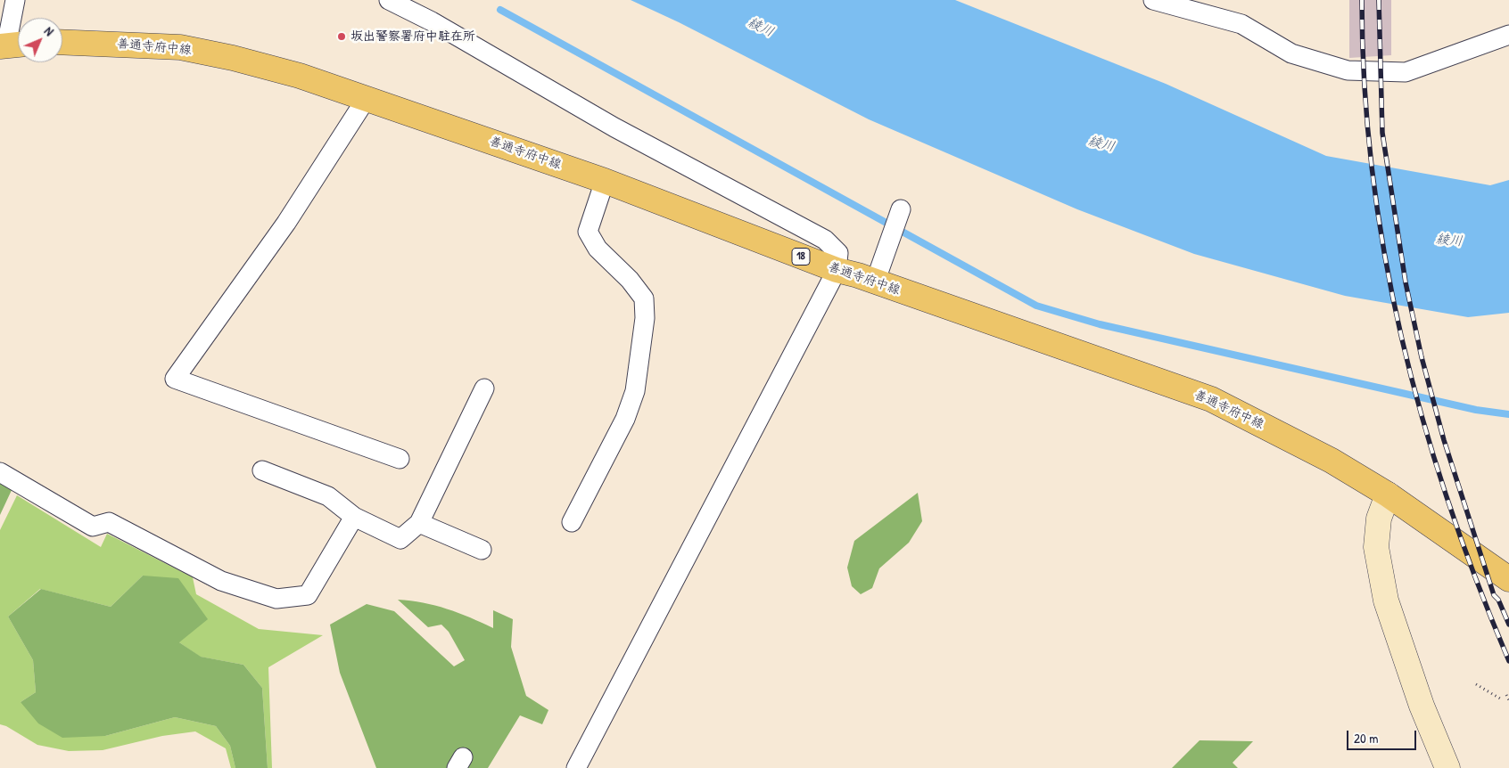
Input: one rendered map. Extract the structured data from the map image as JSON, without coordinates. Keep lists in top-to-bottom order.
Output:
{
  "streets": {
    "main road": ["善通寺府中線", "18"]
  },
  "water": ["綾川"],
  "places": ["坂出警察署府中駐在所"],
  "scale_bar": "20 m",
  "north": "top right"
}
